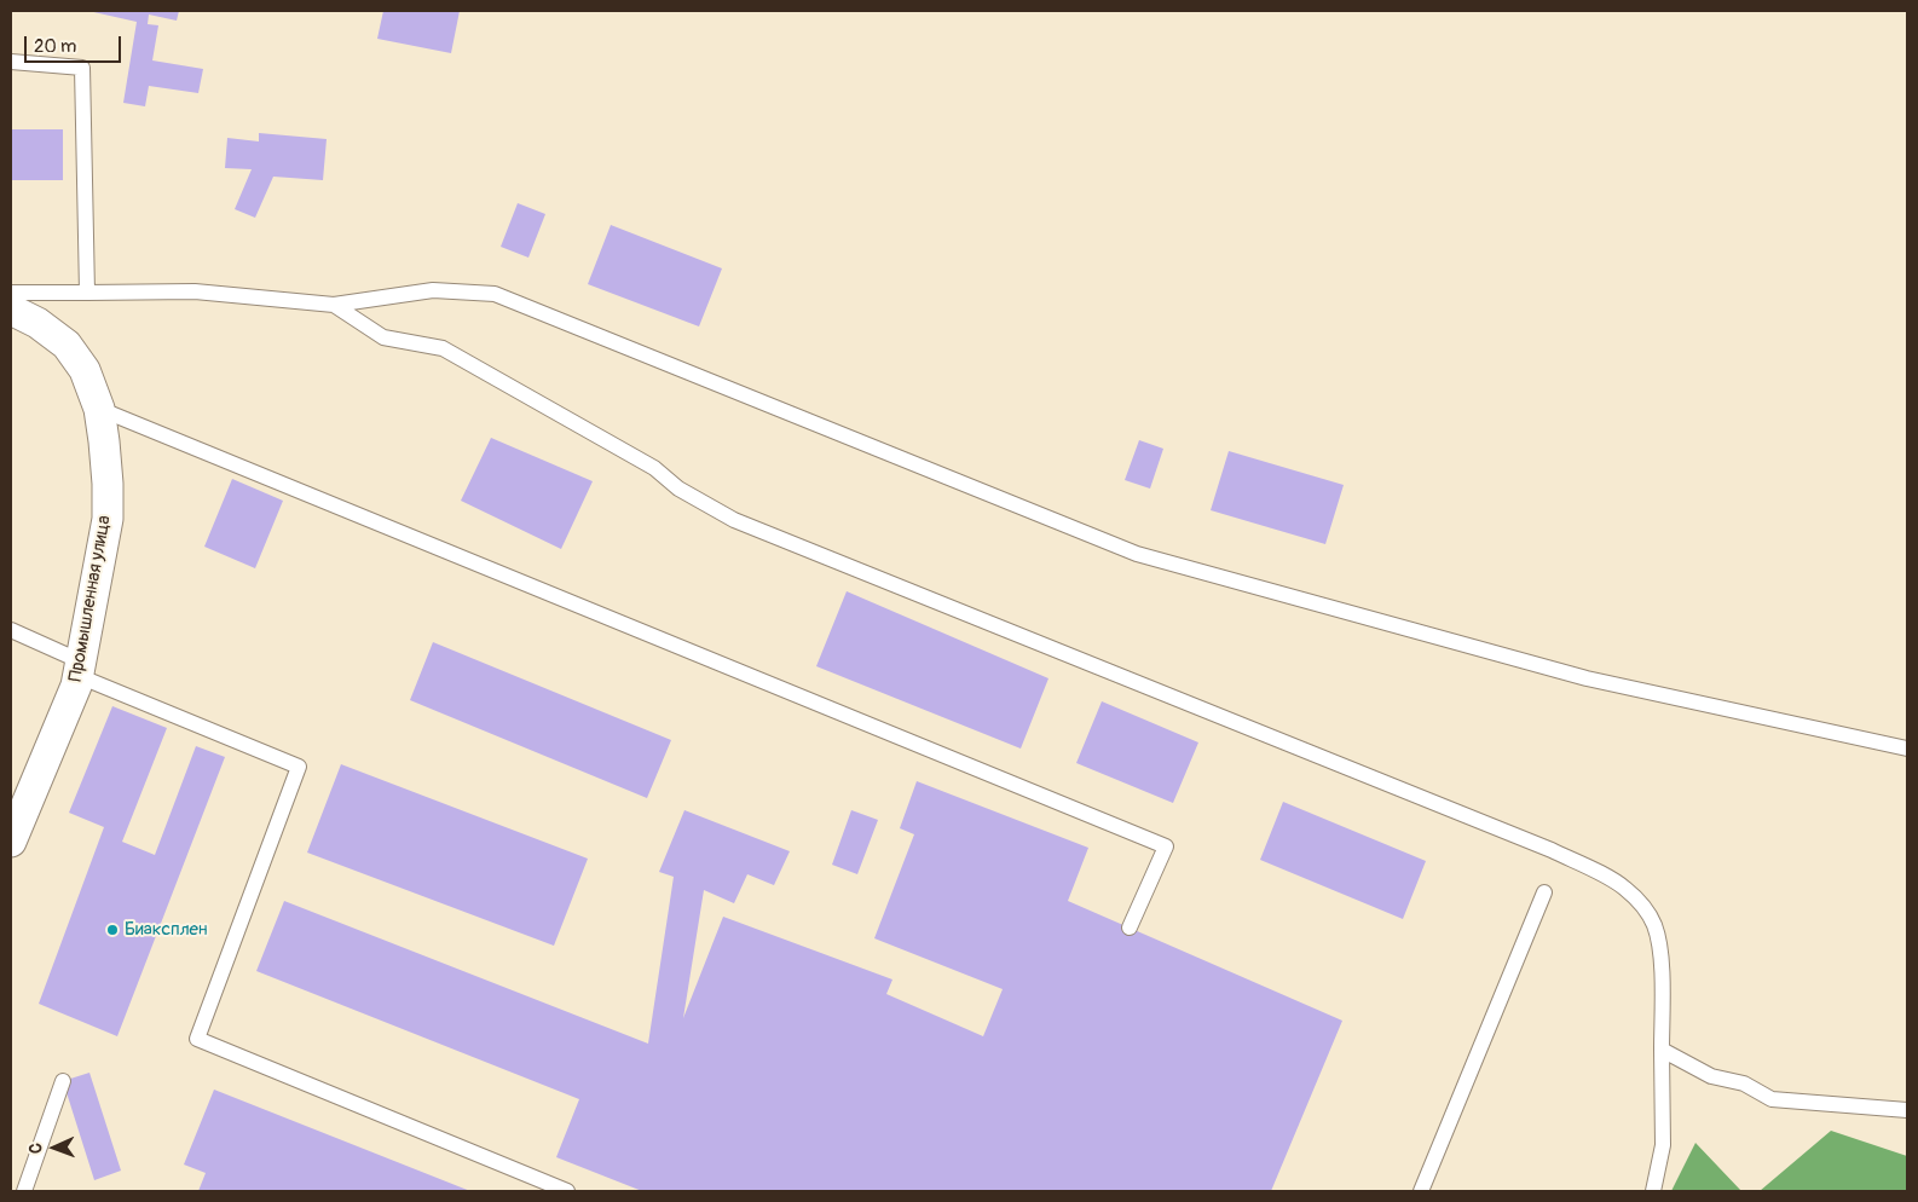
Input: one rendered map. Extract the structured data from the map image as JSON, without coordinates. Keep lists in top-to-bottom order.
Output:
{
  "streets": {
    "street": ["Промышленная улица"]
  },
  "places": ["Биаксплен"],
  "scale_bar": "20 m",
  "north": "left"
}
